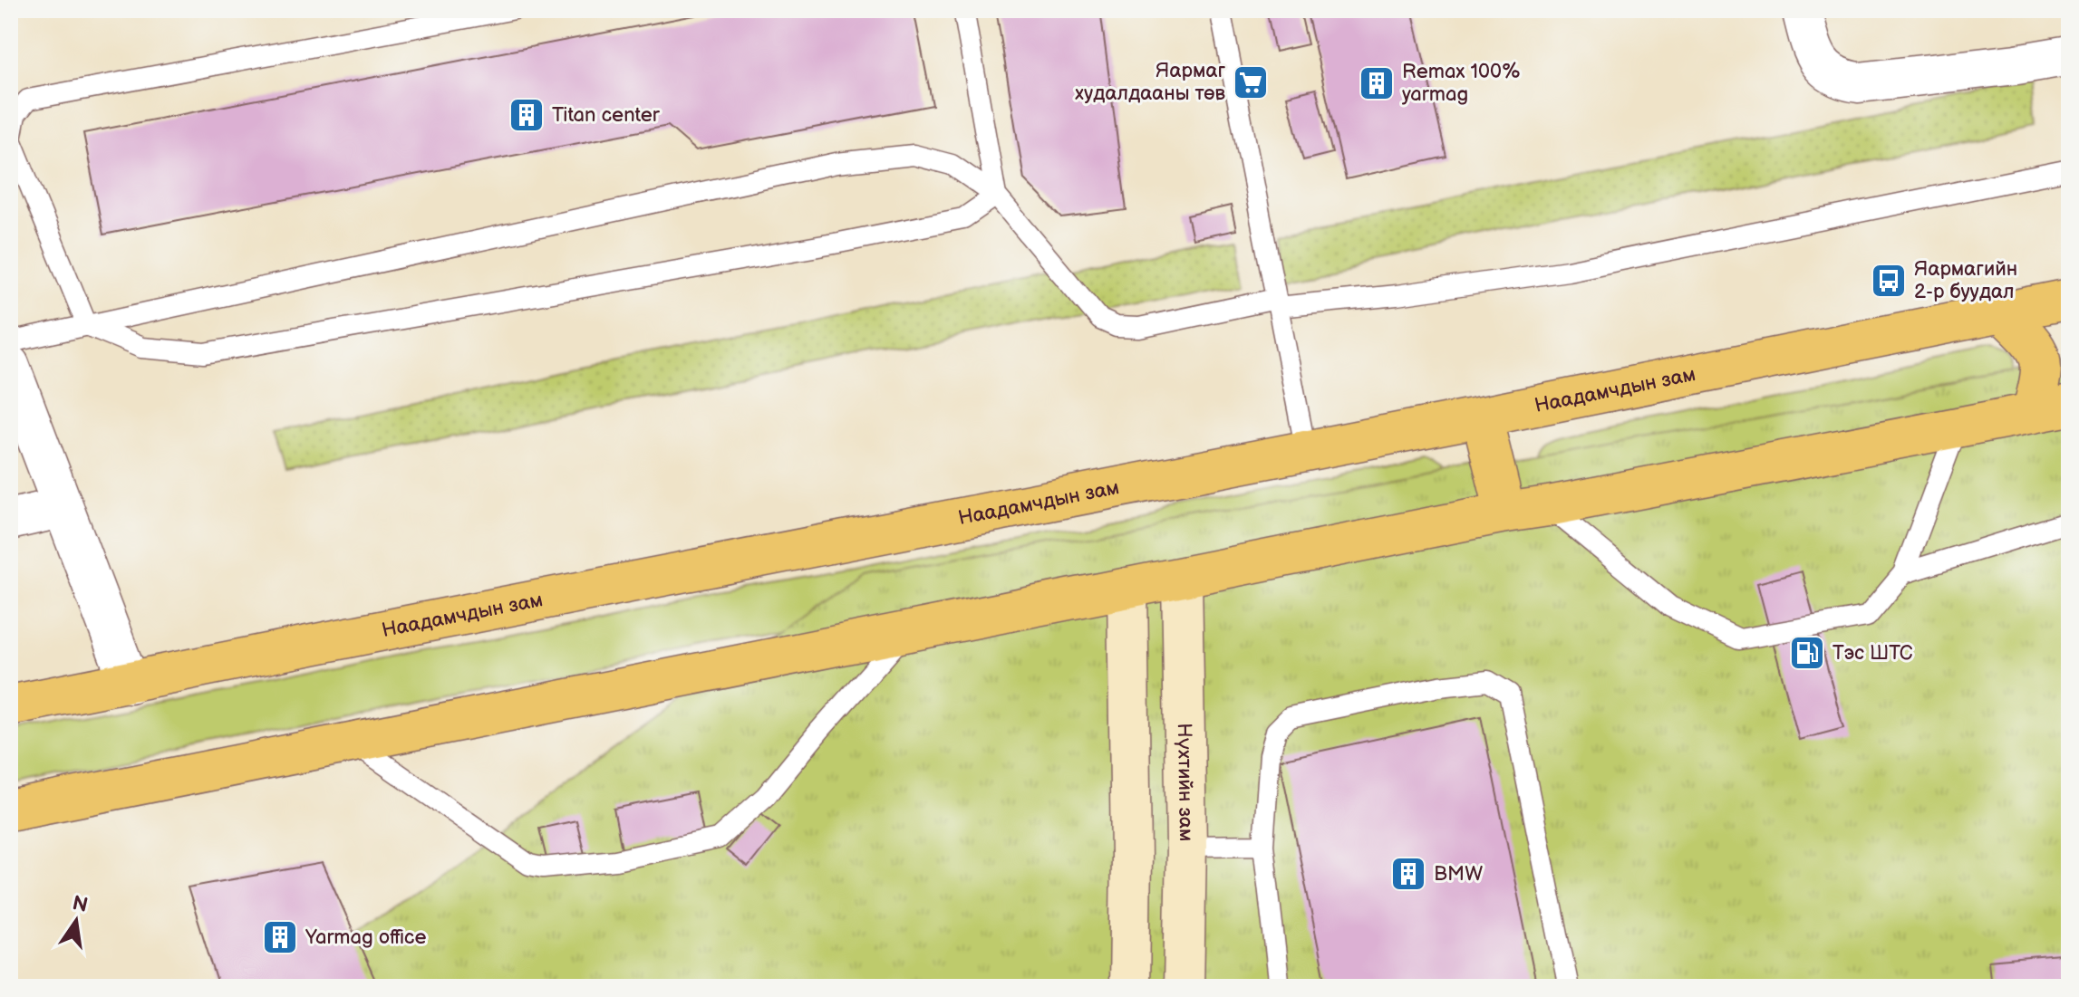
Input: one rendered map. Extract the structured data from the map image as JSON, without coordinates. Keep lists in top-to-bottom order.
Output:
{
  "streets": {
    "highway": ["Наадамчдын зам"],
    "main road": ["Нүхтийн зам"]
  },
  "places": {
    "supermarket": ["Яармаг худалдааны төв"],
    "building": [
      "Remax 100% yarmag",
      "Titan center",
      "BMW",
      "Yarmag office"
    ],
    "bus stop": ["Яармагийн 2-р буудал"],
    "fuel station": ["Тэс ШТС"]
  },
  "north": "top"
}
